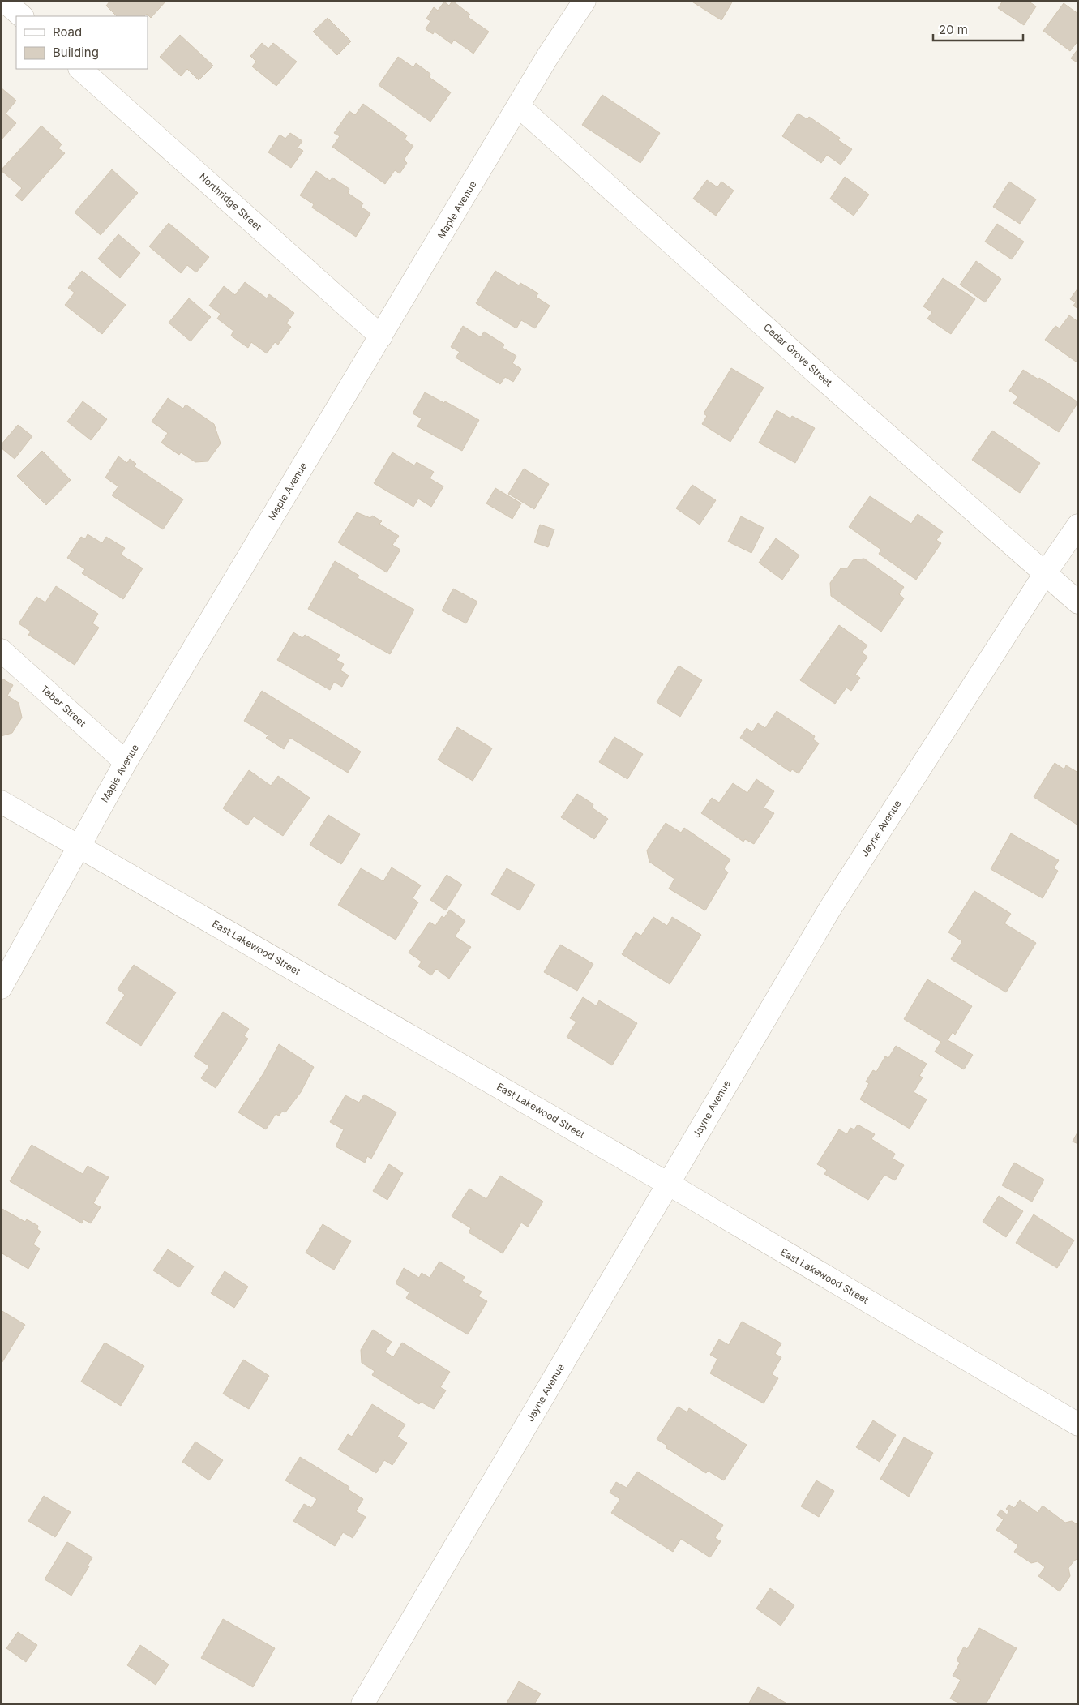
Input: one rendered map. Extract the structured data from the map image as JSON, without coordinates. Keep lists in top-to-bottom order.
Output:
{
  "streets": {
    "street": [
      "Northridge Street",
      "Maple Avenue",
      "Cedar Grove Street",
      "Taber Street",
      "Jayne Avenue",
      "East Lakewood Street"
    ]
  },
  "crossings": [
    ["Northridge Street", "Maple Avenue"],
    ["Maple Avenue", "Cedar Grove Street"],
    ["Maple Avenue", "Taber Street"],
    ["Maple Avenue", "East Lakewood Street"],
    ["Cedar Grove Street", "Jayne Avenue"],
    ["Jayne Avenue", "East Lakewood Street"]
  ],
  "legend": ["Road", "Building"],
  "scale_bar": "20 m"
}
